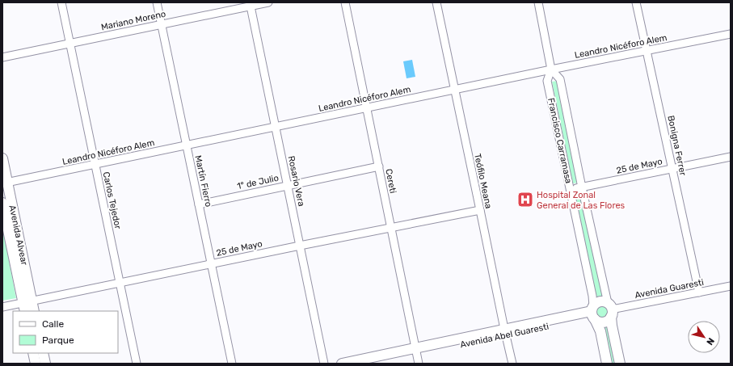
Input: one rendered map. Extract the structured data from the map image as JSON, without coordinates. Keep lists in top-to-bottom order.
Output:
{
  "streets": {
    "main road": ["Francisco Carramasa", "Avenida Alvear", "Avenida Abel Guaresti"],
    "street": [
      "Mariano Moreno",
      "Leandro Nicéforo Alem",
      "Bonigna Ferrer",
      "25 de Mayo",
      "Martín Fierro",
      "Rosario Vera",
      "Cereti",
      "Teófilo Meana",
      "1° de Julio",
      "Carlos Tejedor",
      "Avenida Guaresti"
    ]
  },
  "crossings": [
    ["Mariano Moreno", "Martín Fierro"],
    ["Mariano Moreno", "Rosario Vera"],
    ["Mariano Moreno", "Carlos Tejedor"],
    ["Leandro Nicéforo Alem", "Francisco Carramasa"],
    ["Leandro Nicéforo Alem", "Bonigna Ferrer"],
    ["Leandro Nicéforo Alem", "Martín Fierro"],
    ["Leandro Nicéforo Alem", "Rosario Vera"],
    ["Leandro Nicéforo Alem", "Cereti"],
    ["Leandro Nicéforo Alem", "Teófilo Meana"],
    ["Leandro Nicéforo Alem", "Carlos Tejedor"],
    ["Leandro Nicéforo Alem", "Avenida Alvear"],
    ["Francisco Carramasa", "25 de Mayo"],
    ["Francisco Carramasa", "Avenida Guaresti"],
    ["Francisco Carramasa", "Avenida Abel Guaresti"],
    ["Bonigna Ferrer", "25 de Mayo"],
    ["Bonigna Ferrer", "Avenida Guaresti"],
    ["25 de Mayo", "Martín Fierro"],
    ["25 de Mayo", "Rosario Vera"],
    ["25 de Mayo", "Cereti"],
    ["25 de Mayo", "Teófilo Meana"],
    ["25 de Mayo", "Carlos Tejedor"],
    ["25 de Mayo", "Avenida Alvear"],
    ["Martín Fierro", "1° de Julio"],
    ["Rosario Vera", "1° de Julio"],
    ["Cereti", "1° de Julio"],
    ["Cereti", "Avenida Abel Guaresti"],
    ["Teófilo Meana", "Avenida Abel Guaresti"],
    ["Avenida Guaresti", "Avenida Abel Guaresti"]
  ],
  "places": {
    "hospital": ["Hospital Zonal General de Las Flores"]
  },
  "legend": ["Calle", "Parque"],
  "north": "bottom right"
}
